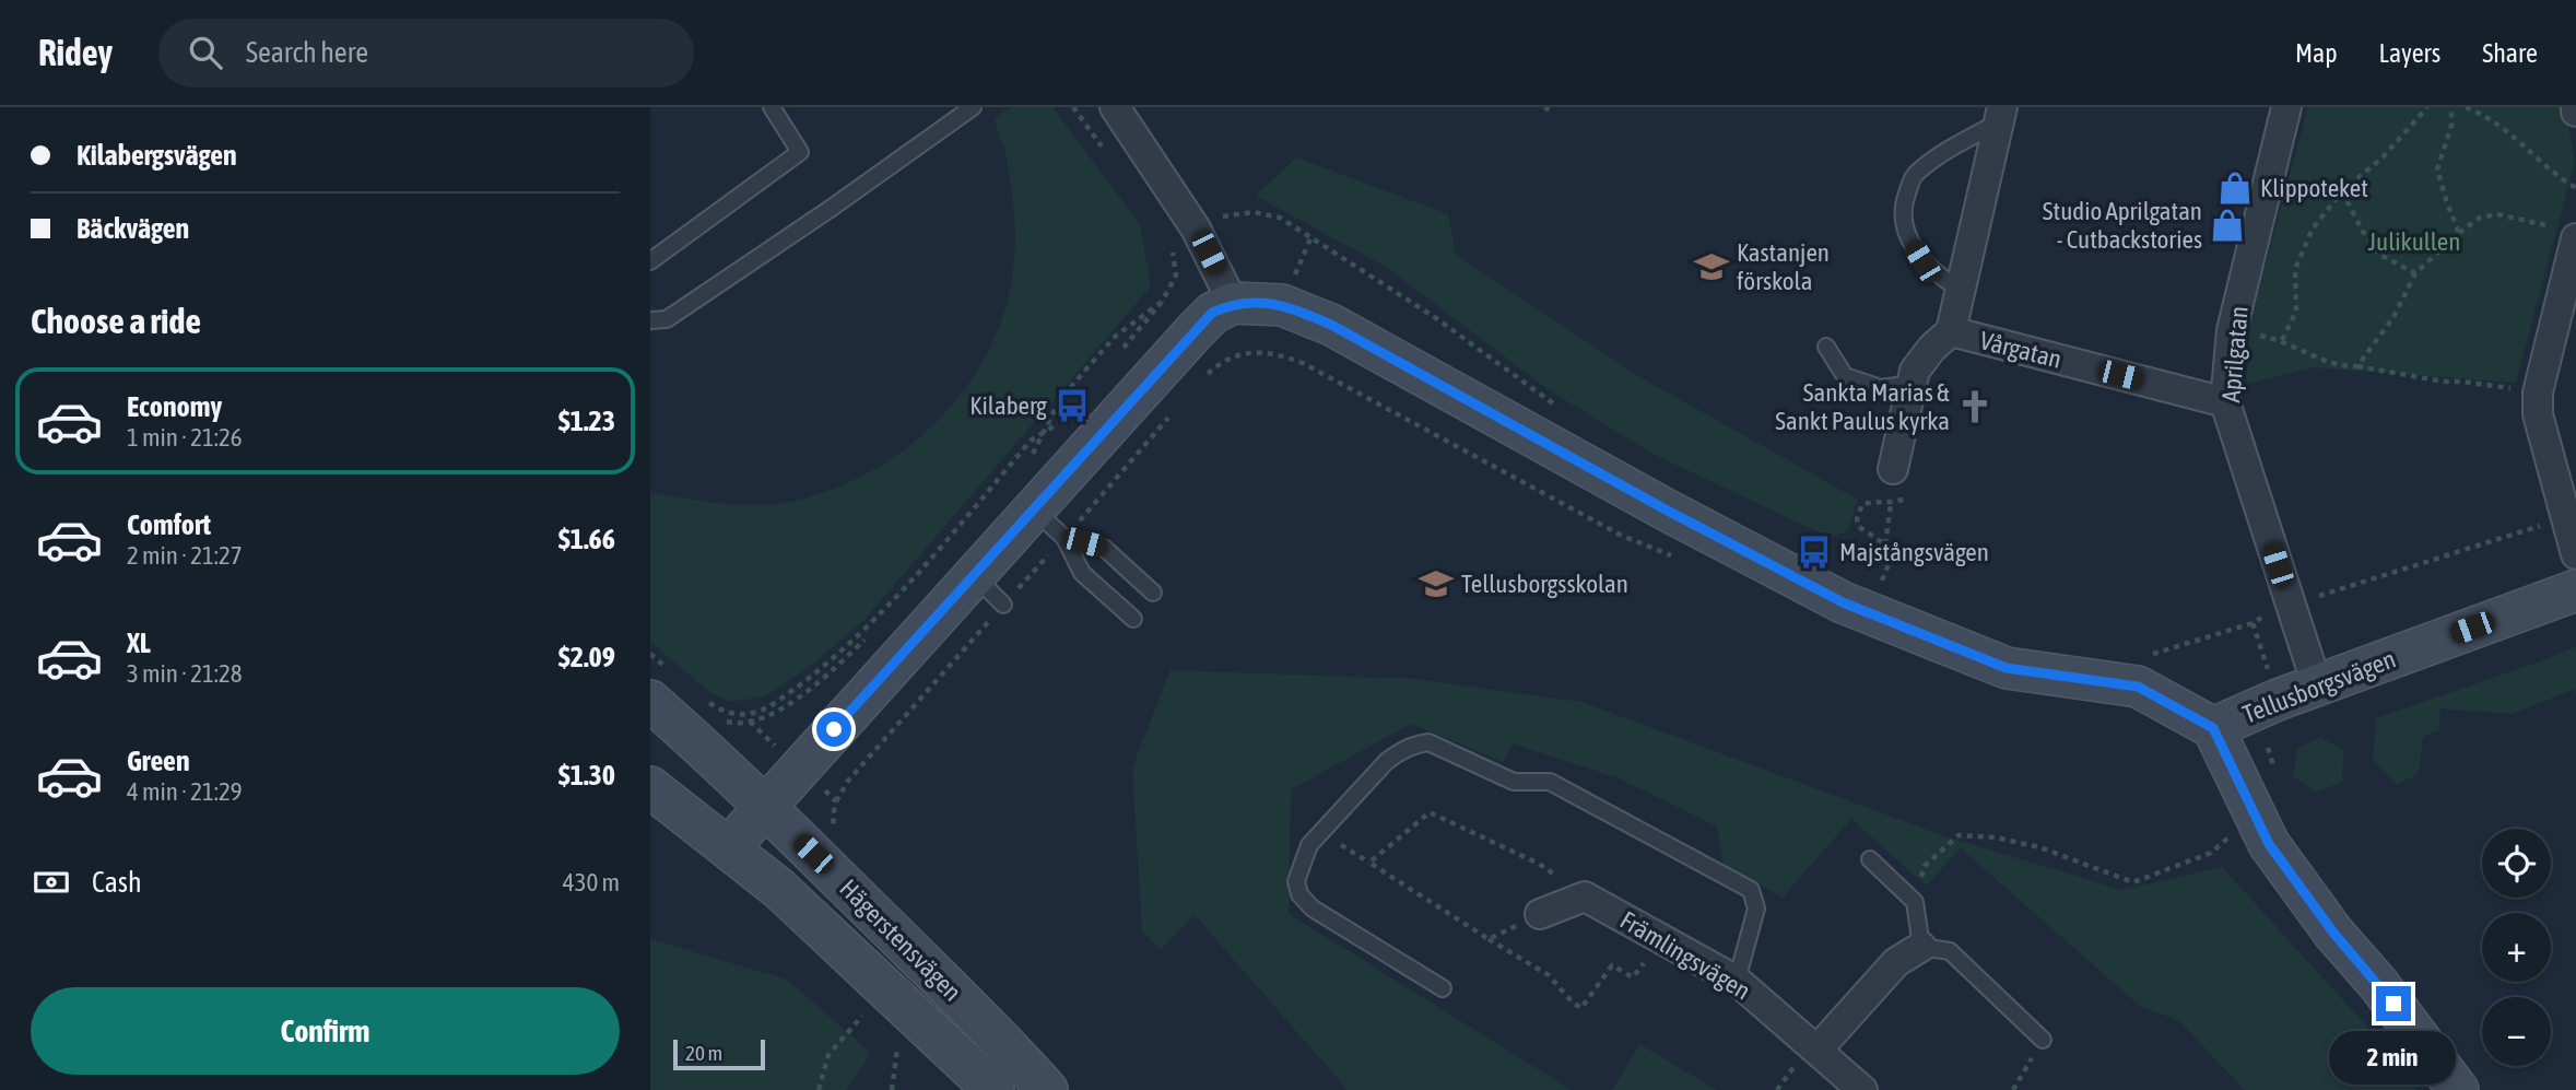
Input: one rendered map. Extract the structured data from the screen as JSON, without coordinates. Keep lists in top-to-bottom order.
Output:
{
  "streets": {
    "street": [
      "Vårgatan",
      "Aprilgatan",
      "Tellusborgsvägen",
      "Hägerstensvägen",
      "Främlingsvägen"
    ]
  },
  "crossings": [
    ["Vårgatan", "Aprilgatan"],
    ["Aprilgatan", "Tellusborgsvägen"]
  ],
  "parks": ["Julikullen"],
  "places": {
    "shop": ["Klippoteket", "Studio Aprilgatan - Cutbackstories"],
    "school or university": ["Kastanjen förskola", "Tellusborgsskolan"],
    "bus stop": ["Kilaberg", "Majstångsvägen"],
    "church": ["Sankta Marias & Sankt Paulus kyrka"]
  },
  "scale_bar": "20 m",
  "page": {
    "header": "Ridey",
    "search": "Search here",
    "nav": ["Map", "Layers", "Share"],
    "banner": ["Kilabergsvägen", "Bäckvägen"],
    "heading": "Choose a ride",
    "list": [
      {
        "name": "Economy",
        "note": "1 min · 21:26",
        "value": "$1.23"
      },
      {
        "name": "Comfort",
        "note": "2 min · 21:27",
        "value": "$1.66"
      },
      {
        "name": "XL",
        "note": "3 min · 21:28",
        "value": "$2.09"
      },
      {
        "name": "Green",
        "note": "4 min · 21:29",
        "value": "$1.30"
      }
    ],
    "map_buttons": ["+", "−"],
    "pay": ["Cash", "430 m"],
    "buttons": "Confirm",
    "bubble": "2 min",
    "scale": "20 m"
  }
}
